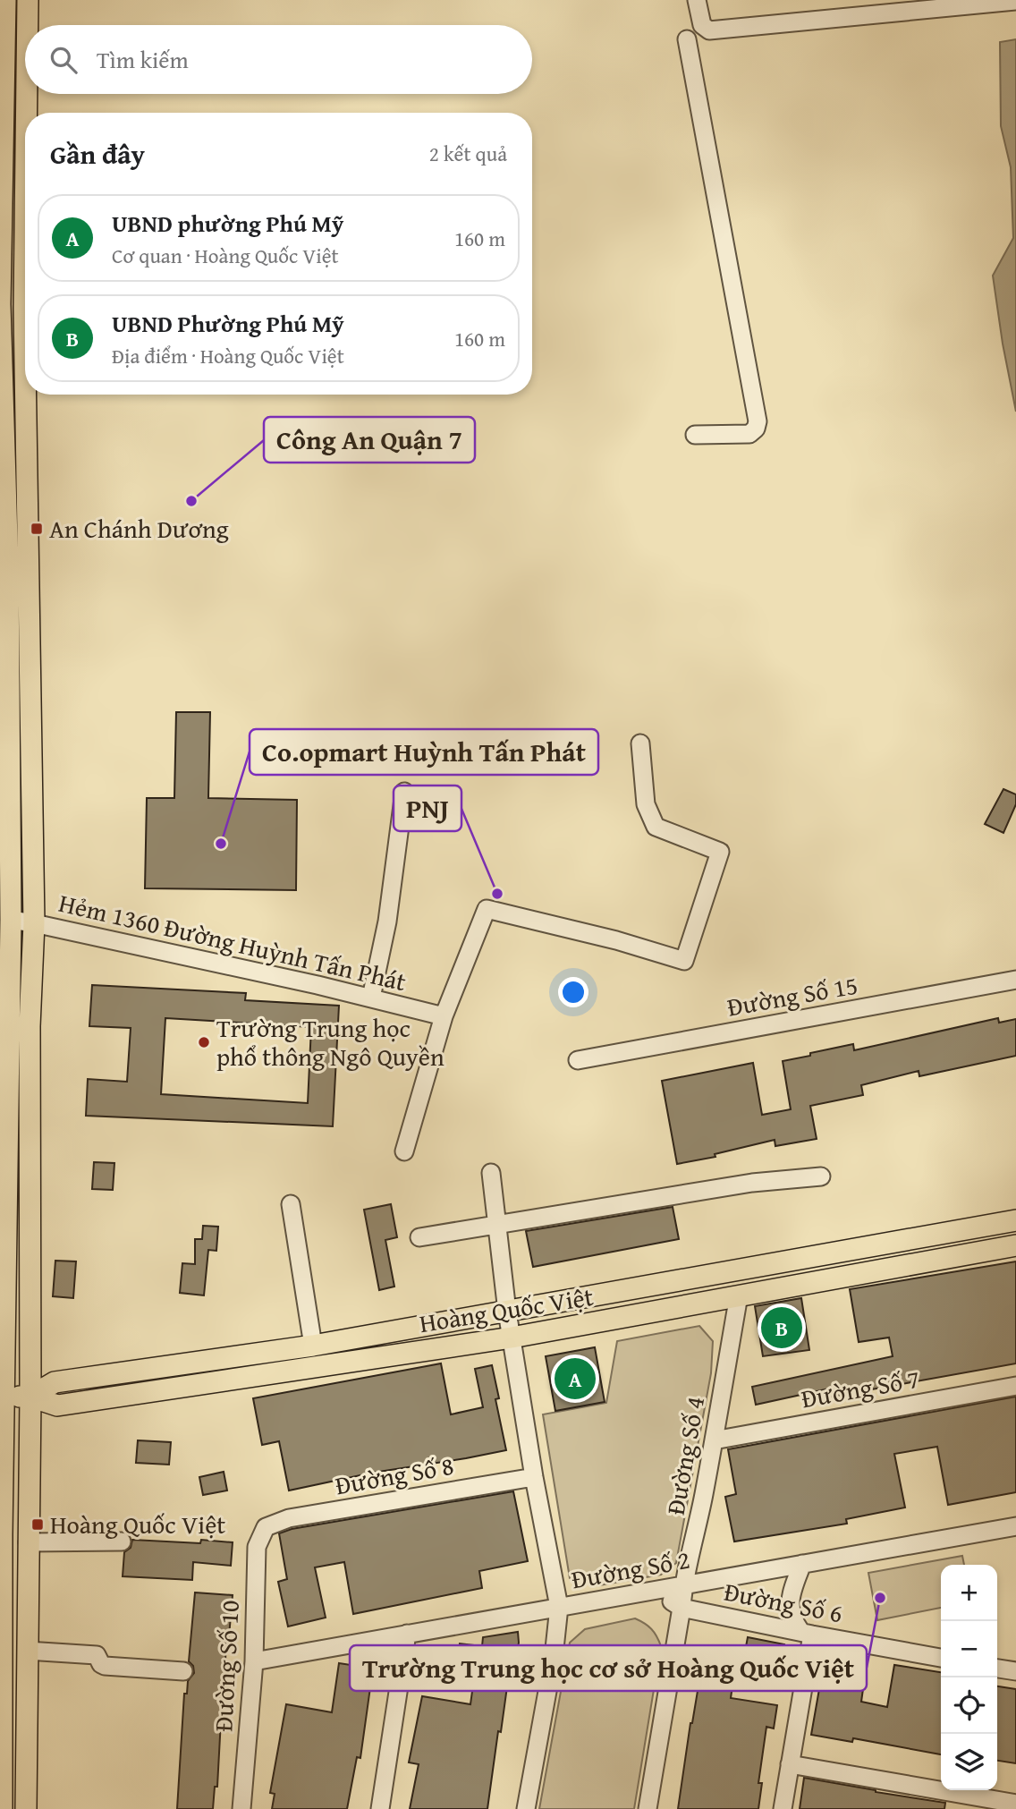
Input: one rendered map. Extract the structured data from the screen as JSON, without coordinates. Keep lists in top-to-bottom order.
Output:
{
  "streets": {
    "main road": ["Hoàng Quốc Việt"],
    "street": [
      "Hẻm 1360 Đường Huỳnh Tấn Phát",
      "Đường Số 15",
      "Đường Số 7",
      "Đường Số 4",
      "Đường Số 8",
      "Đường Số 2",
      "Đường Số 6",
      "Đường Số 10"
    ]
  },
  "crossings": [
    ["Hoàng Quốc Việt", "Đường Số 4"],
    ["Đường Số 7", "Đường Số 4"],
    ["Đường Số 4", "Đường Số 2"],
    ["Đường Số 4", "Đường Số 6"],
    ["Đường Số 8", "Đường Số 10"],
    ["Đường Số 2", "Đường Số 6"],
    ["Đường Số 2", "Đường Số 10"]
  ],
  "places": {
    "other": [
      "Công An Quận 7",
      "Co.opmart Huỳnh Tấn Phát",
      "PNJ",
      "Trường Trung học phổ thông Ngô Quyền",
      "Trường Trung học cơ sở Hoàng Quốc Việt"
    ],
    "transit": ["An Chánh Dương", "Hoàng Quốc Việt"]
  },
  "page": {
    "search": "Tìm kiếm",
    "heading": ["Gần đây", "2 kết quả"],
    "list": [
      {
        "mark": "A",
        "name": "UBND phường Phú Mỹ",
        "note": "Cơ quan · Hoàng Quốc Việt",
        "value": "160 m"
      },
      {
        "mark": "B",
        "name": "UBND Phường Phú Mỹ",
        "note": "Địa điểm · Hoàng Quốc Việt",
        "value": "160 m"
      }
    ],
    "pins": ["B", "A"],
    "map_buttons": ["+", "−"]
  }
}
